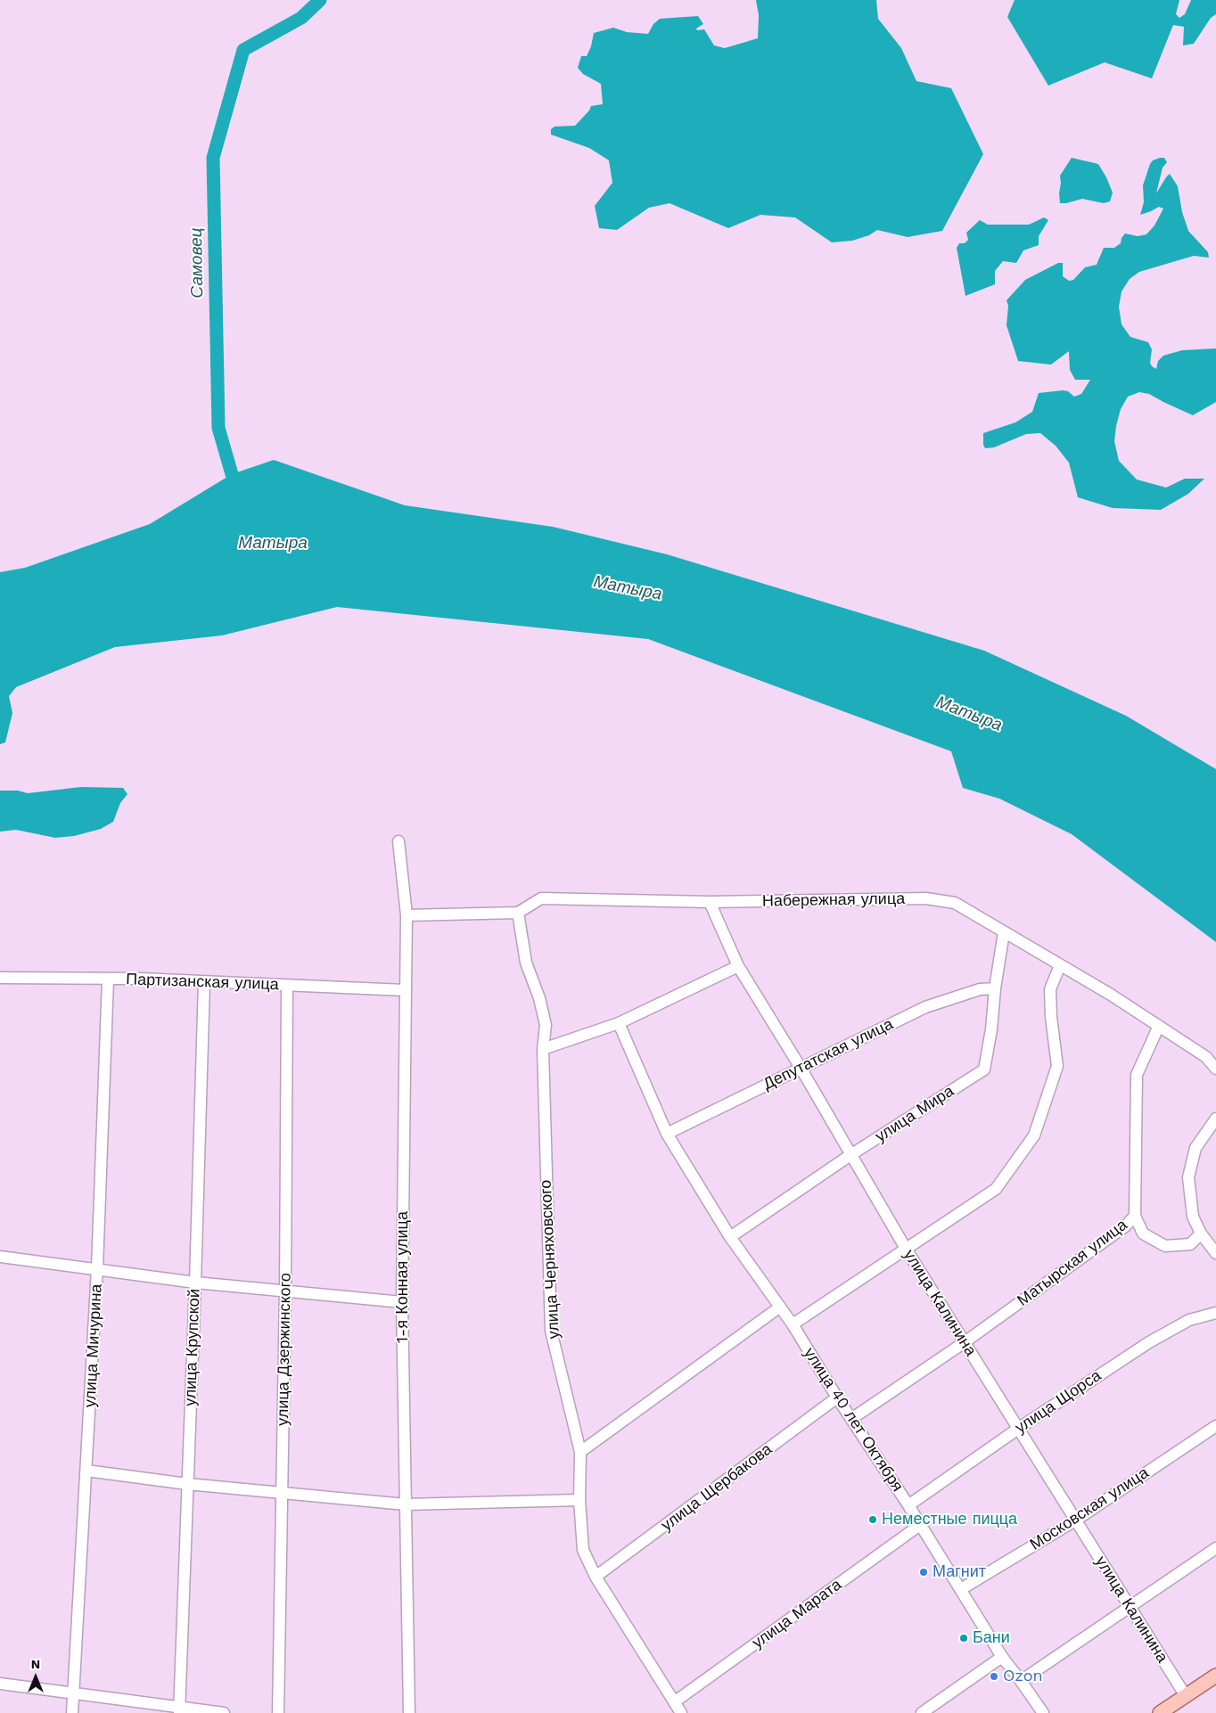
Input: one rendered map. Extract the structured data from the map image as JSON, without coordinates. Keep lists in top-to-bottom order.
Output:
{
  "streets": {
    "street": [
      "Набережная улица",
      "Партизанская улица",
      "Депутатская улица",
      "улица Мира",
      "улица Черняховского",
      "Матырская улица",
      "1-я Конная улица",
      "улица Калинина",
      "улица Мичурина",
      "улица Крупской",
      "улица Дзержинского",
      "улица Щорса",
      "улица 40 лет Октября",
      "улица Щербакова",
      "Московская улица",
      "улица Марата"
    ]
  },
  "crossings": [
    ["Набережная улица", "улица Мира"],
    ["Набережная улица", "улица Черняховского"],
    ["Набережная улица", "Матырская улица"],
    ["Набережная улица", "улица Калинина"],
    ["Партизанская улица", "1-я Конная улица"],
    ["Партизанская улица", "улица Мичурина"],
    ["Партизанская улица", "улица Крупской"],
    ["Партизанская улица", "улица Дзержинского"],
    ["Депутатская улица", "улица Мира"],
    ["Депутатская улица", "улица Калинина"],
    ["Депутатская улица", "улица 40 лет Октября"],
    ["улица Мира", "улица Калинина"],
    ["улица Мира", "улица 40 лет Октября"],
    ["улица Черняховского", "улица Щербакова"],
    ["улица Черняховского", "улица Марата"],
    ["Матырская улица", "улица Калинина"],
    ["Матырская улица", "улица 40 лет Октября"],
    ["улица Калинина", "улица Щорса"],
    ["улица Калинина", "Московская улица"],
    ["улица Щорса", "улица 40 лет Октября"],
    ["улица 40 лет Октября", "улица Щербакова"],
    ["улица 40 лет Октября", "Московская улица"],
    ["улица 40 лет Октября", "улица Марата"]
  ],
  "water": ["Самовец", "Матыра"],
  "places": [
    "Неместные пицца",
    "Магнит",
    "Бани",
    "Ozon"
  ],
  "north": "top"
}
